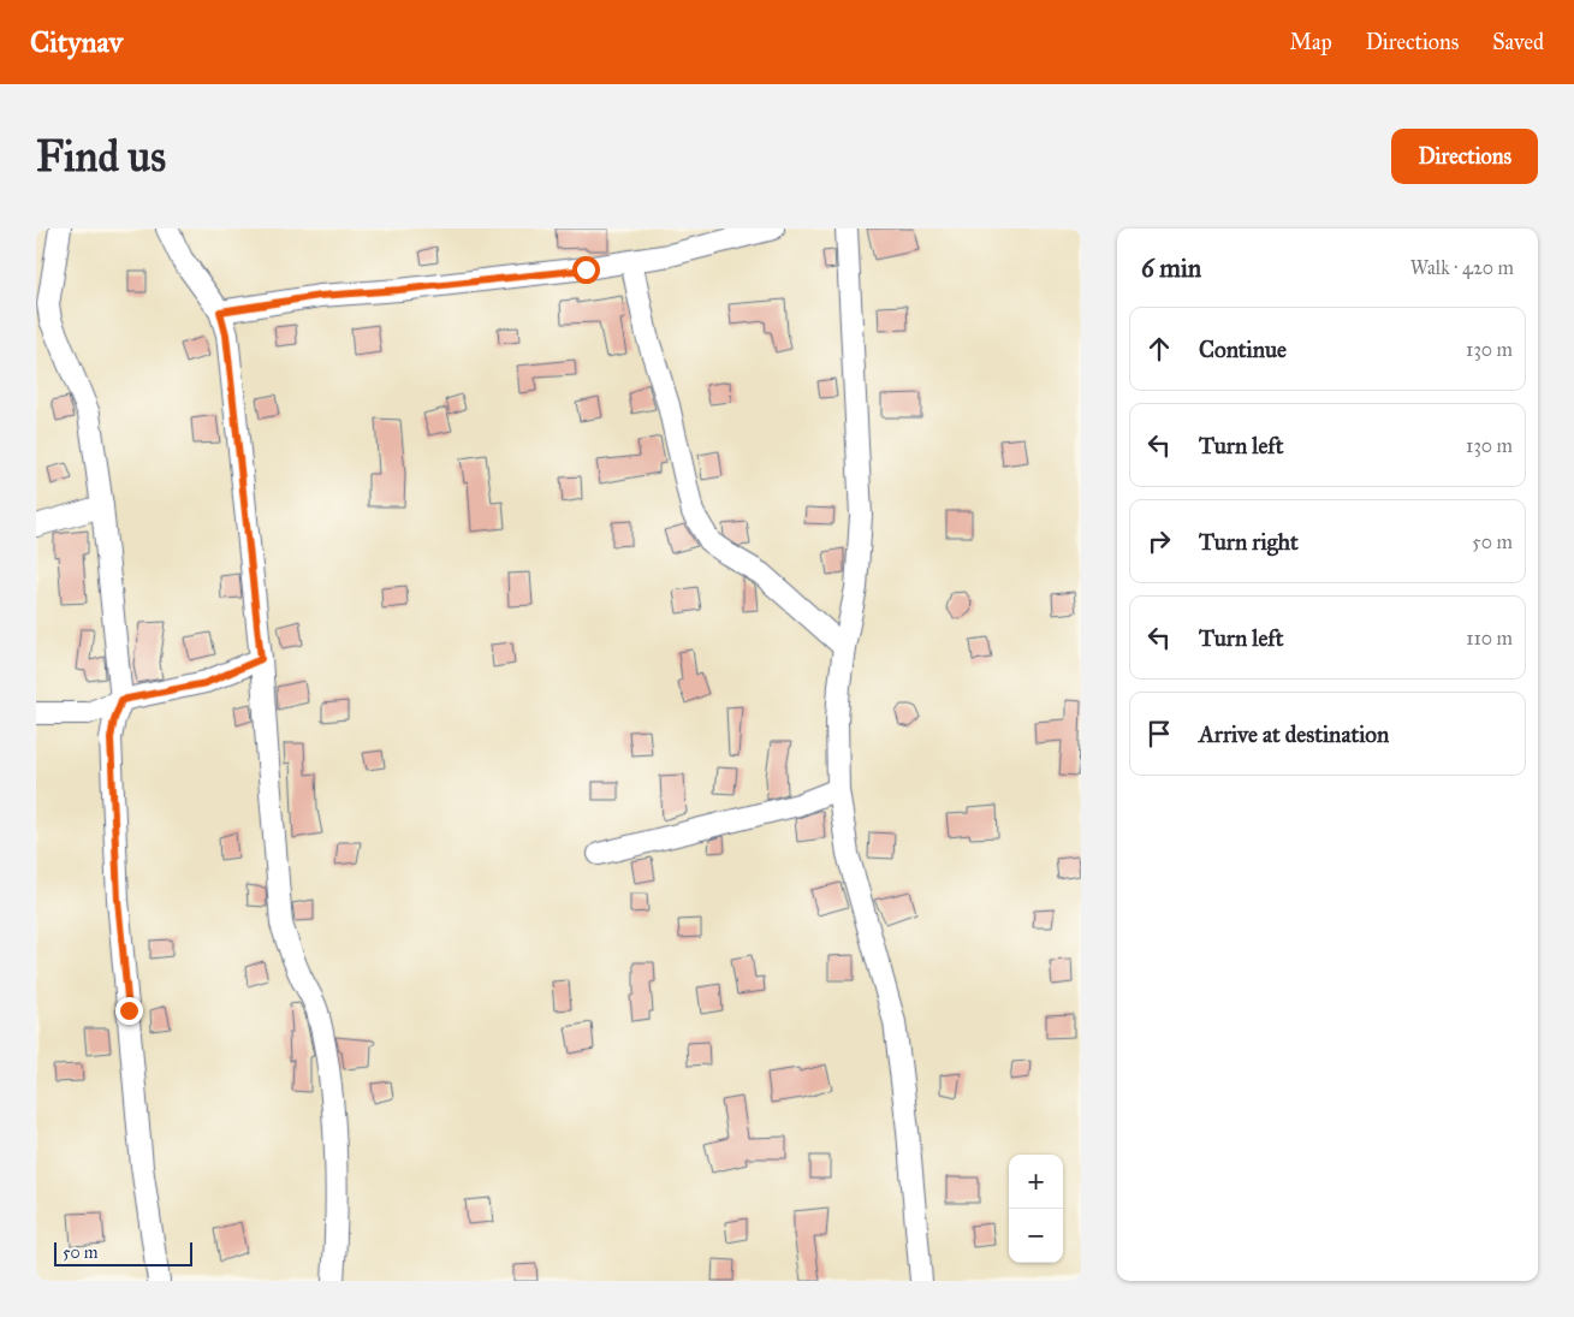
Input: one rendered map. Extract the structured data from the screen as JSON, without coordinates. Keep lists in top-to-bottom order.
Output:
{
  "scale_bar": "50 m",
  "page": {
    "header": "Citynav",
    "nav": ["Map", "Directions", "Saved"],
    "buttons": "Directions",
    "title": "Find us",
    "heading": ["6 min", "Walk · 420 m"],
    "list": [
      ["Continue", "130 m"],
      ["Turn left", "130 m"],
      ["Turn right", "50 m"],
      ["Turn left", "110 m"],
      "Arrive at destination"
    ],
    "map_buttons": ["+", "−"],
    "scale": "50 m"
  }
}
